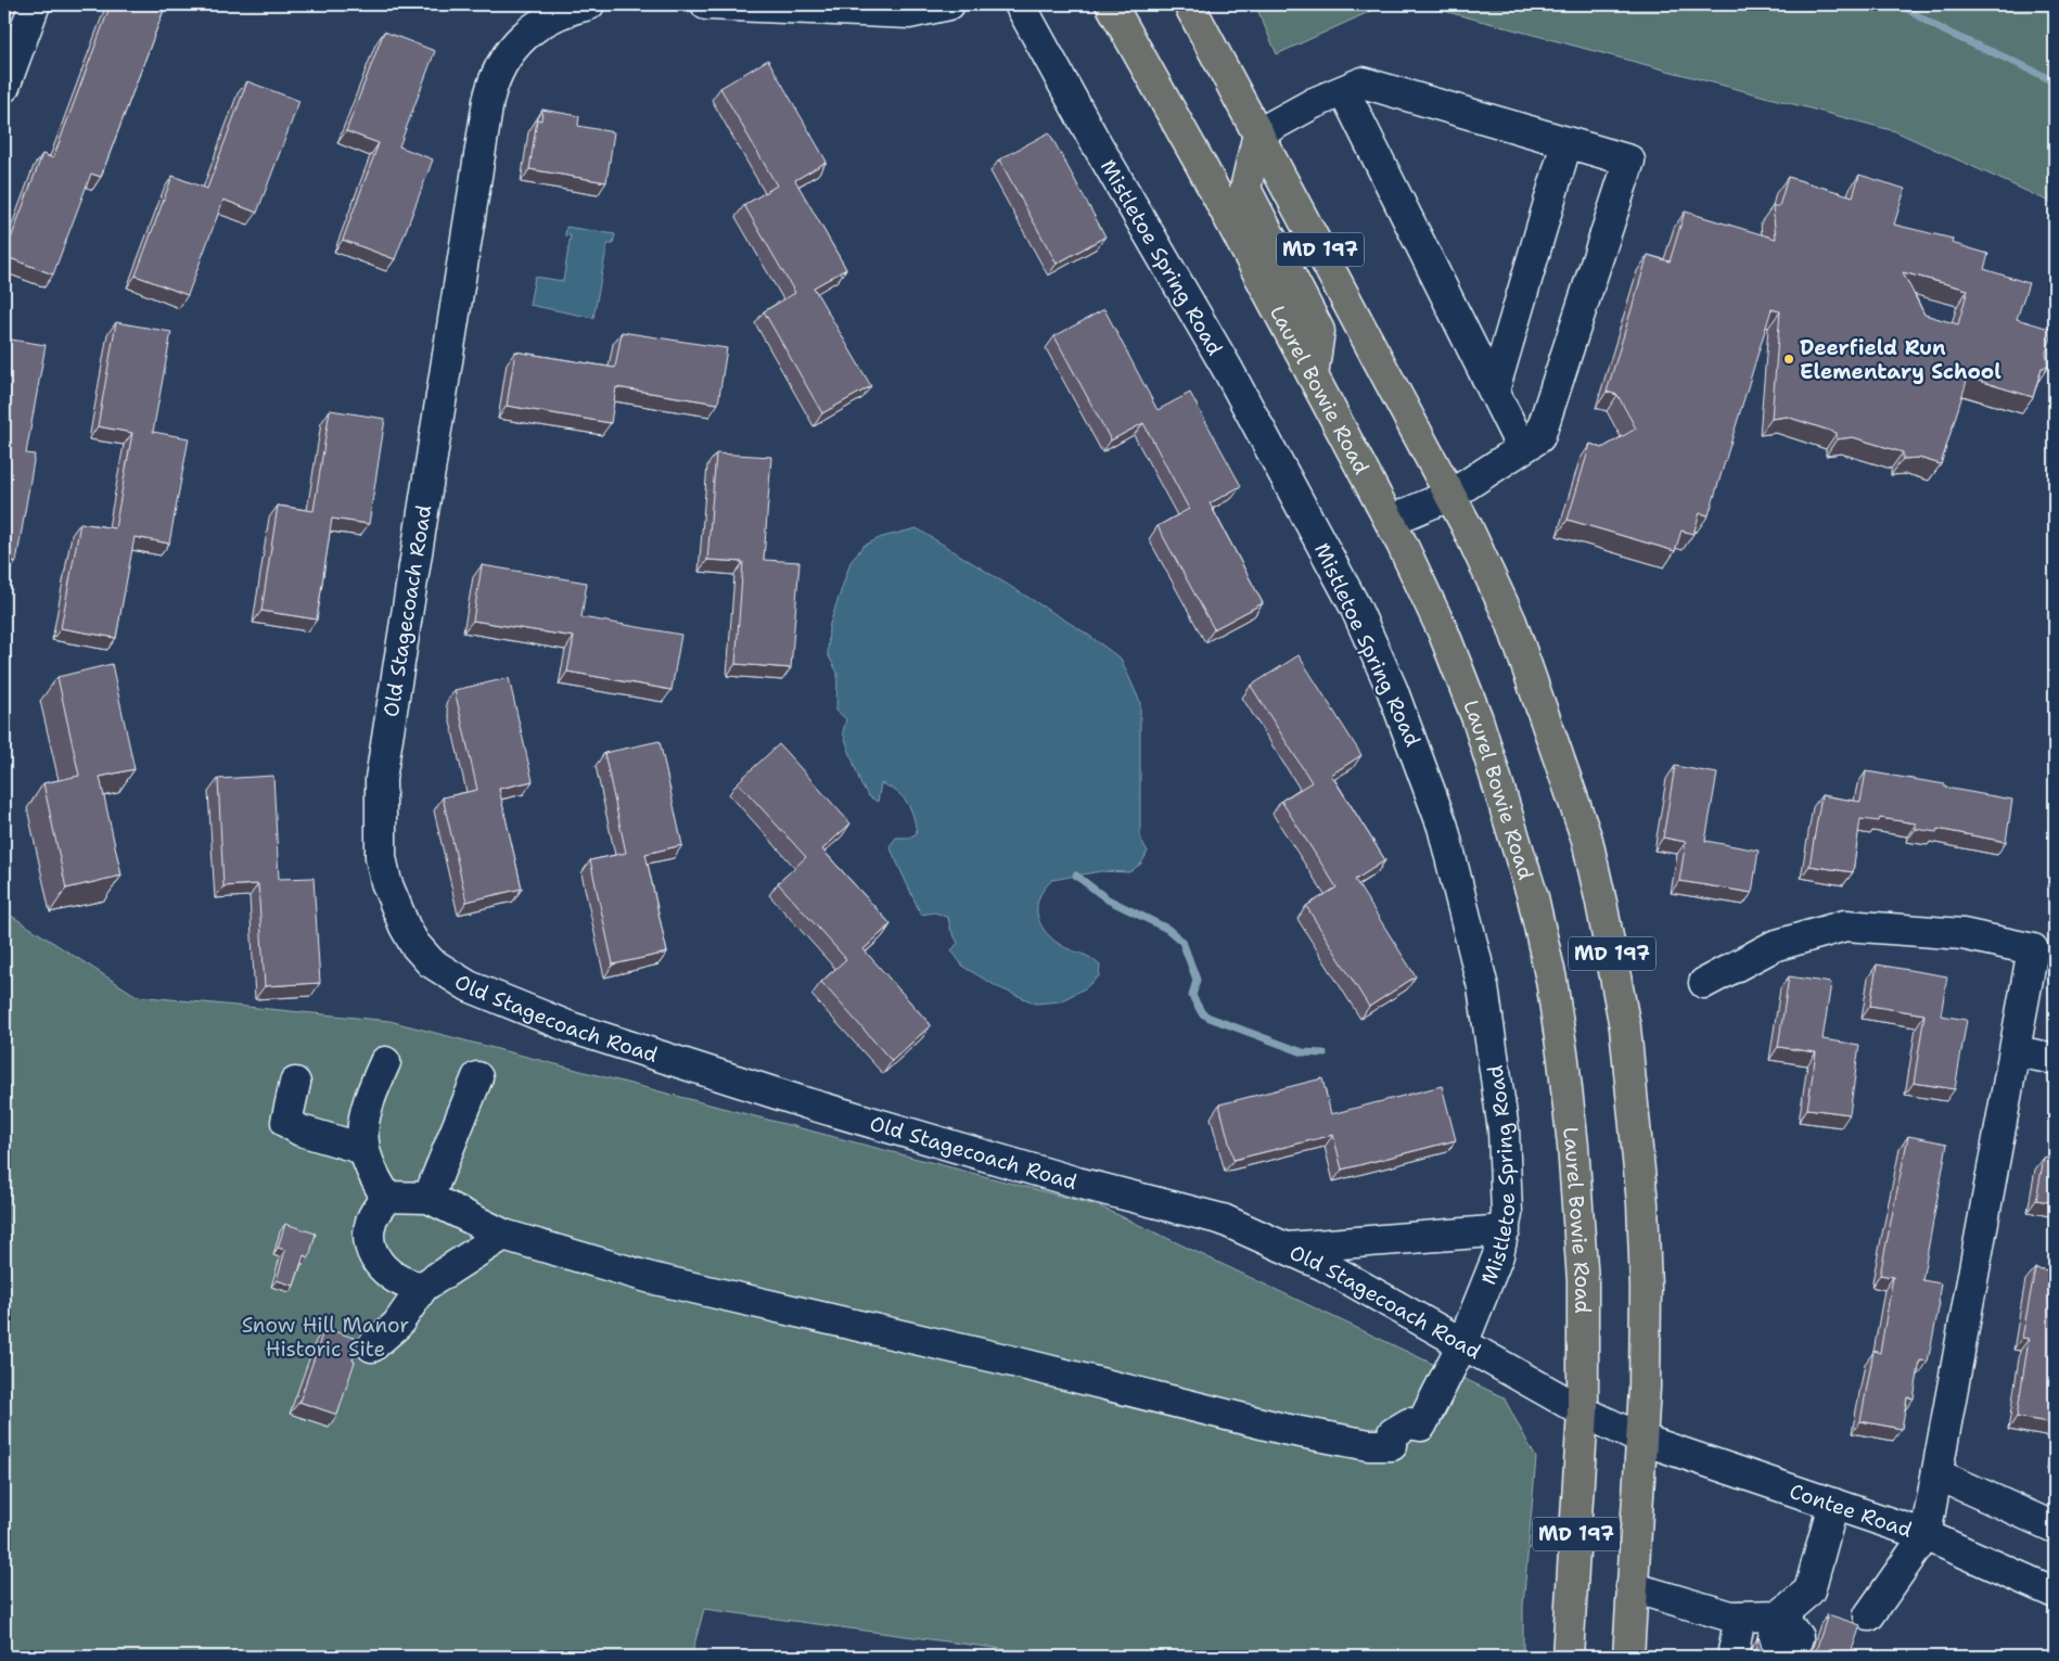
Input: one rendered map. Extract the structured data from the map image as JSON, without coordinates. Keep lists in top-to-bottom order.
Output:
{
  "streets": {
    "main road": ["MD 197", "Laurel Bowie Road"],
    "street": ["Mistletoe Spring Road", "Old Stagecoach Road", "Contee Road"]
  },
  "crossings": [
    ["MD 197", "Old Stagecoach Road"],
    ["MD 197", "Contee Road"],
    ["Mistletoe Spring Road", "Old Stagecoach Road"],
    ["Laurel Bowie Road", "Old Stagecoach Road"],
    ["Old Stagecoach Road", "Contee Road"]
  ],
  "parks": ["Snow Hill Manor Historic Site"],
  "places": ["Deerfield Run Elementary School"]
}
